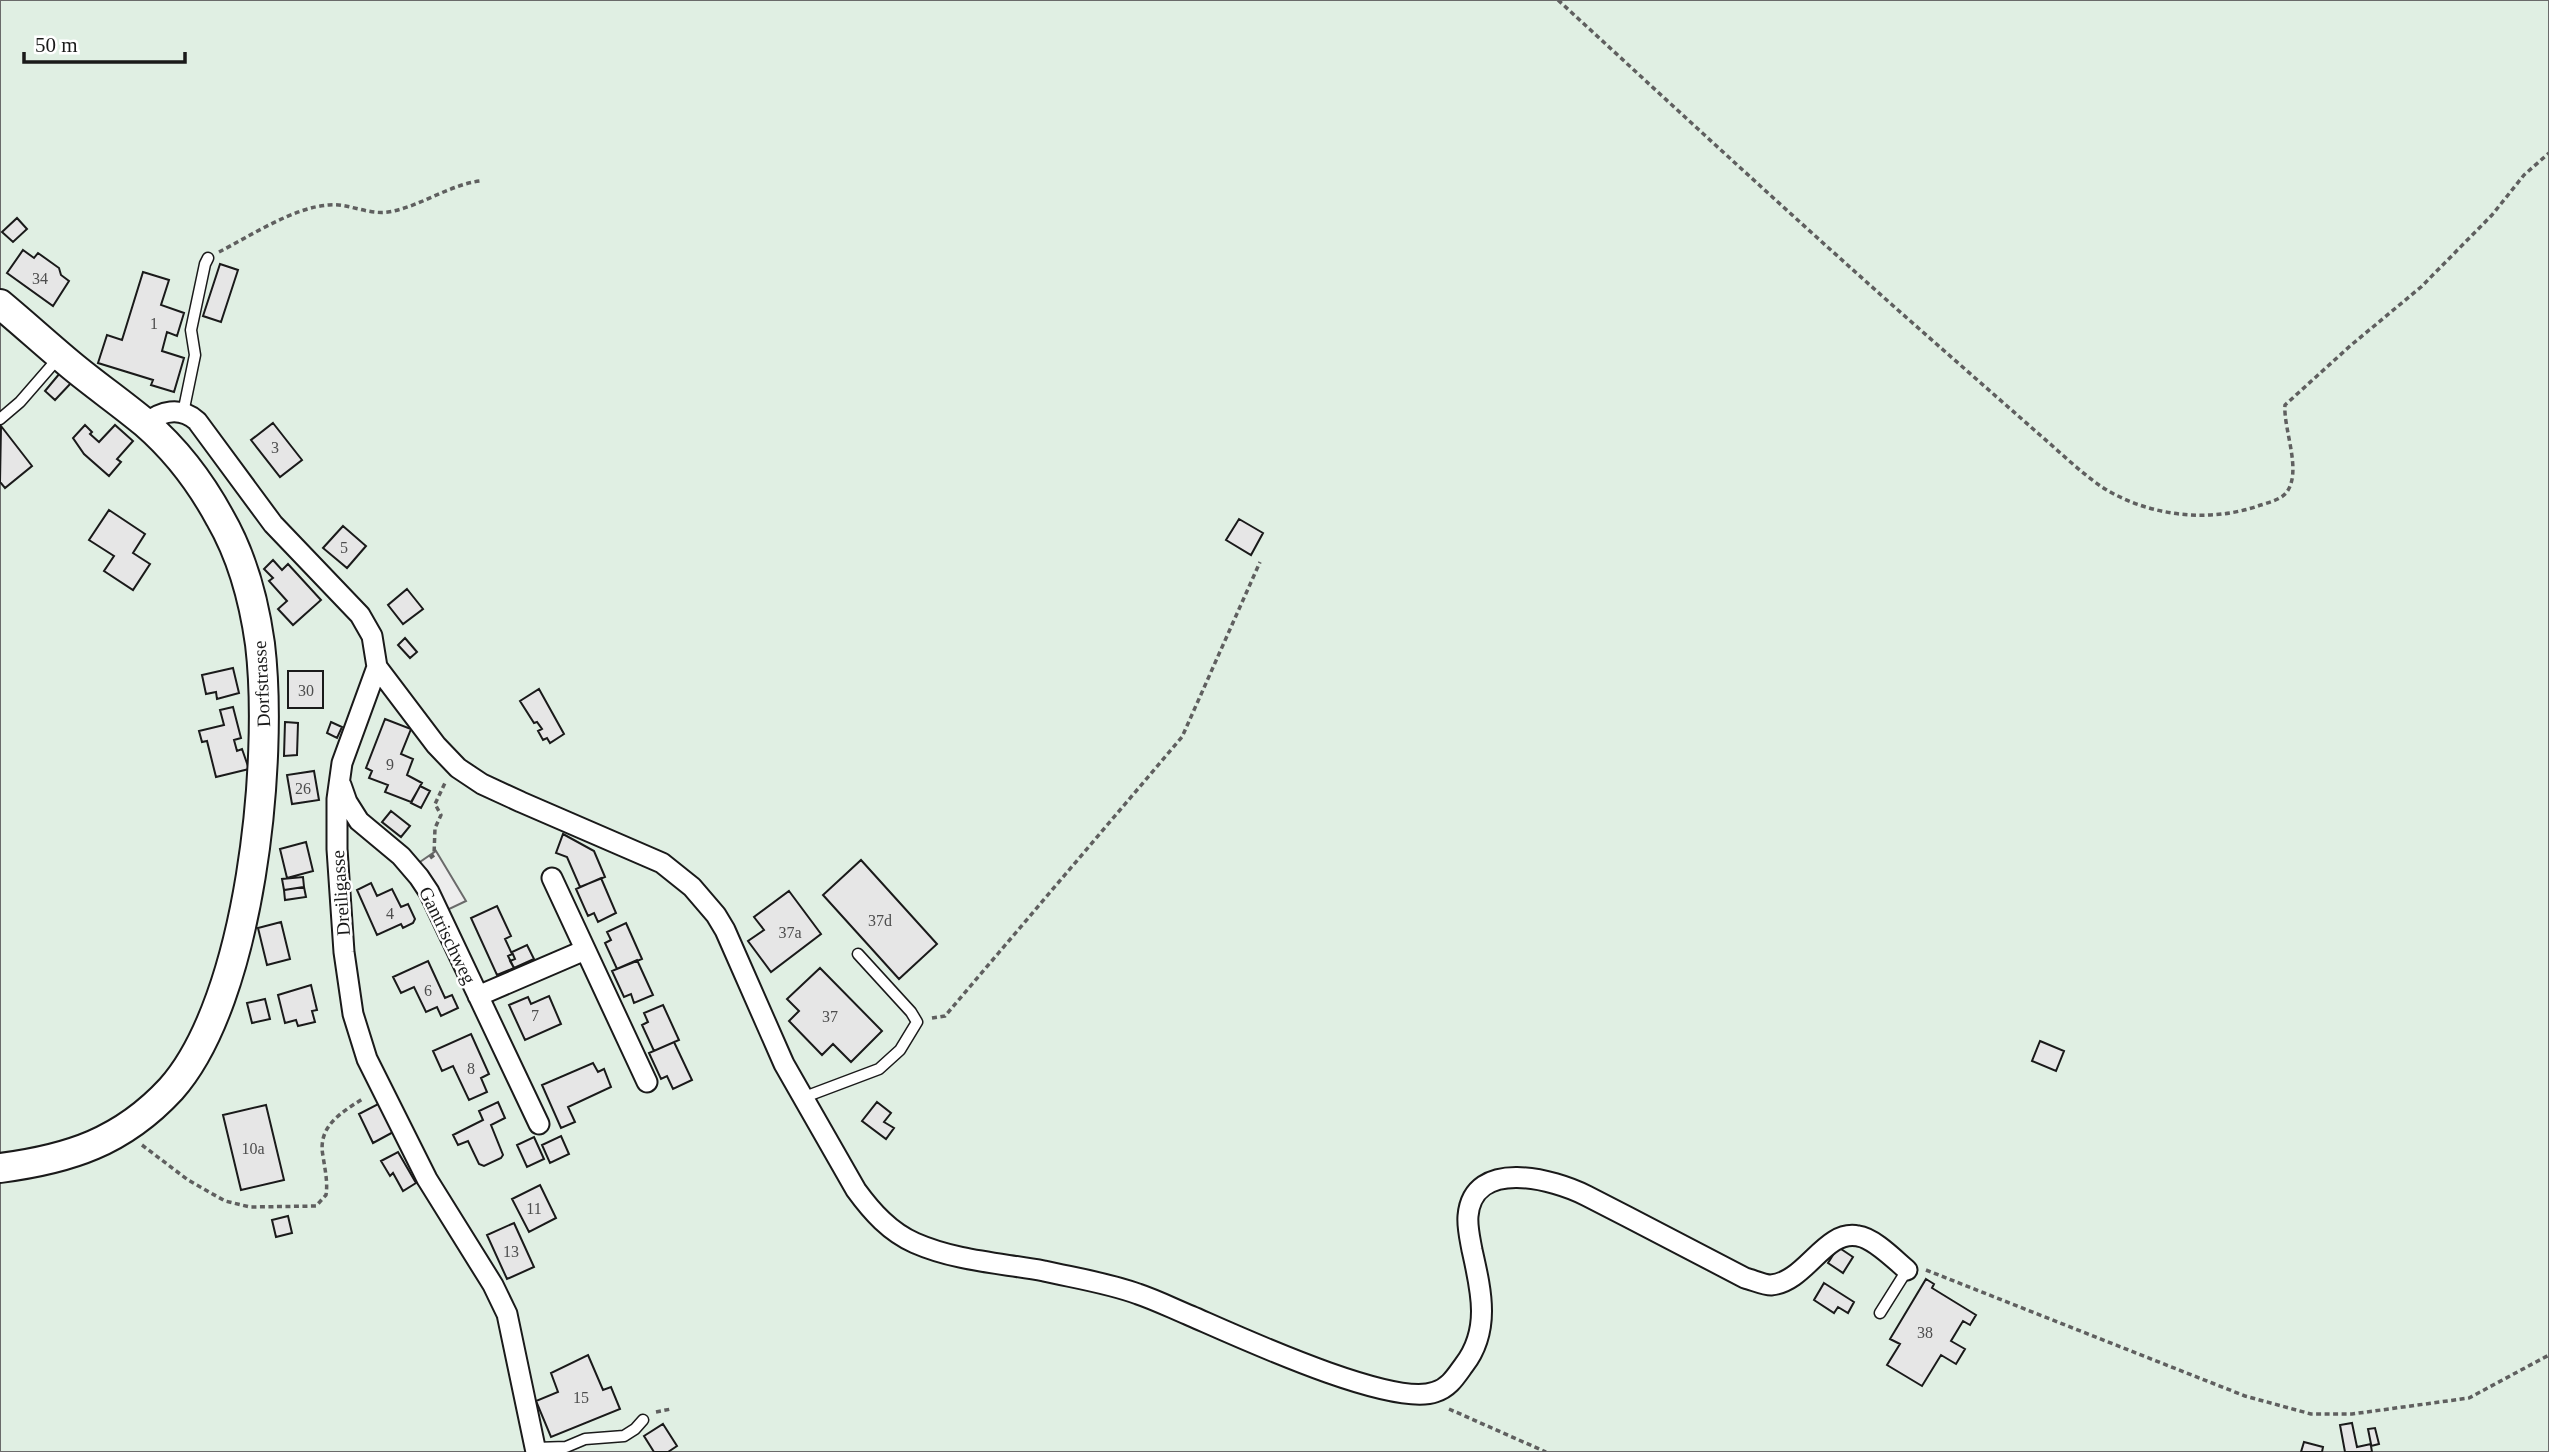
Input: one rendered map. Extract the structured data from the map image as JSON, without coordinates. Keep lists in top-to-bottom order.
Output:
{
  "streets": {
    "street": ["Dorfstrasse", "Dreiligasse", "Gantrischweg"]
  },
  "crossings": [
    ["Dreiligasse", "Gantrischweg"]
  ],
  "house_numbers": [
    "34",
    "1",
    "3",
    "5",
    "30",
    "9",
    "26",
    "4",
    "37d",
    "37a",
    "6",
    "7",
    "37",
    "8",
    "10a",
    "11",
    "13",
    "38",
    "15"
  ],
  "scale_bar": "50 m"
}
